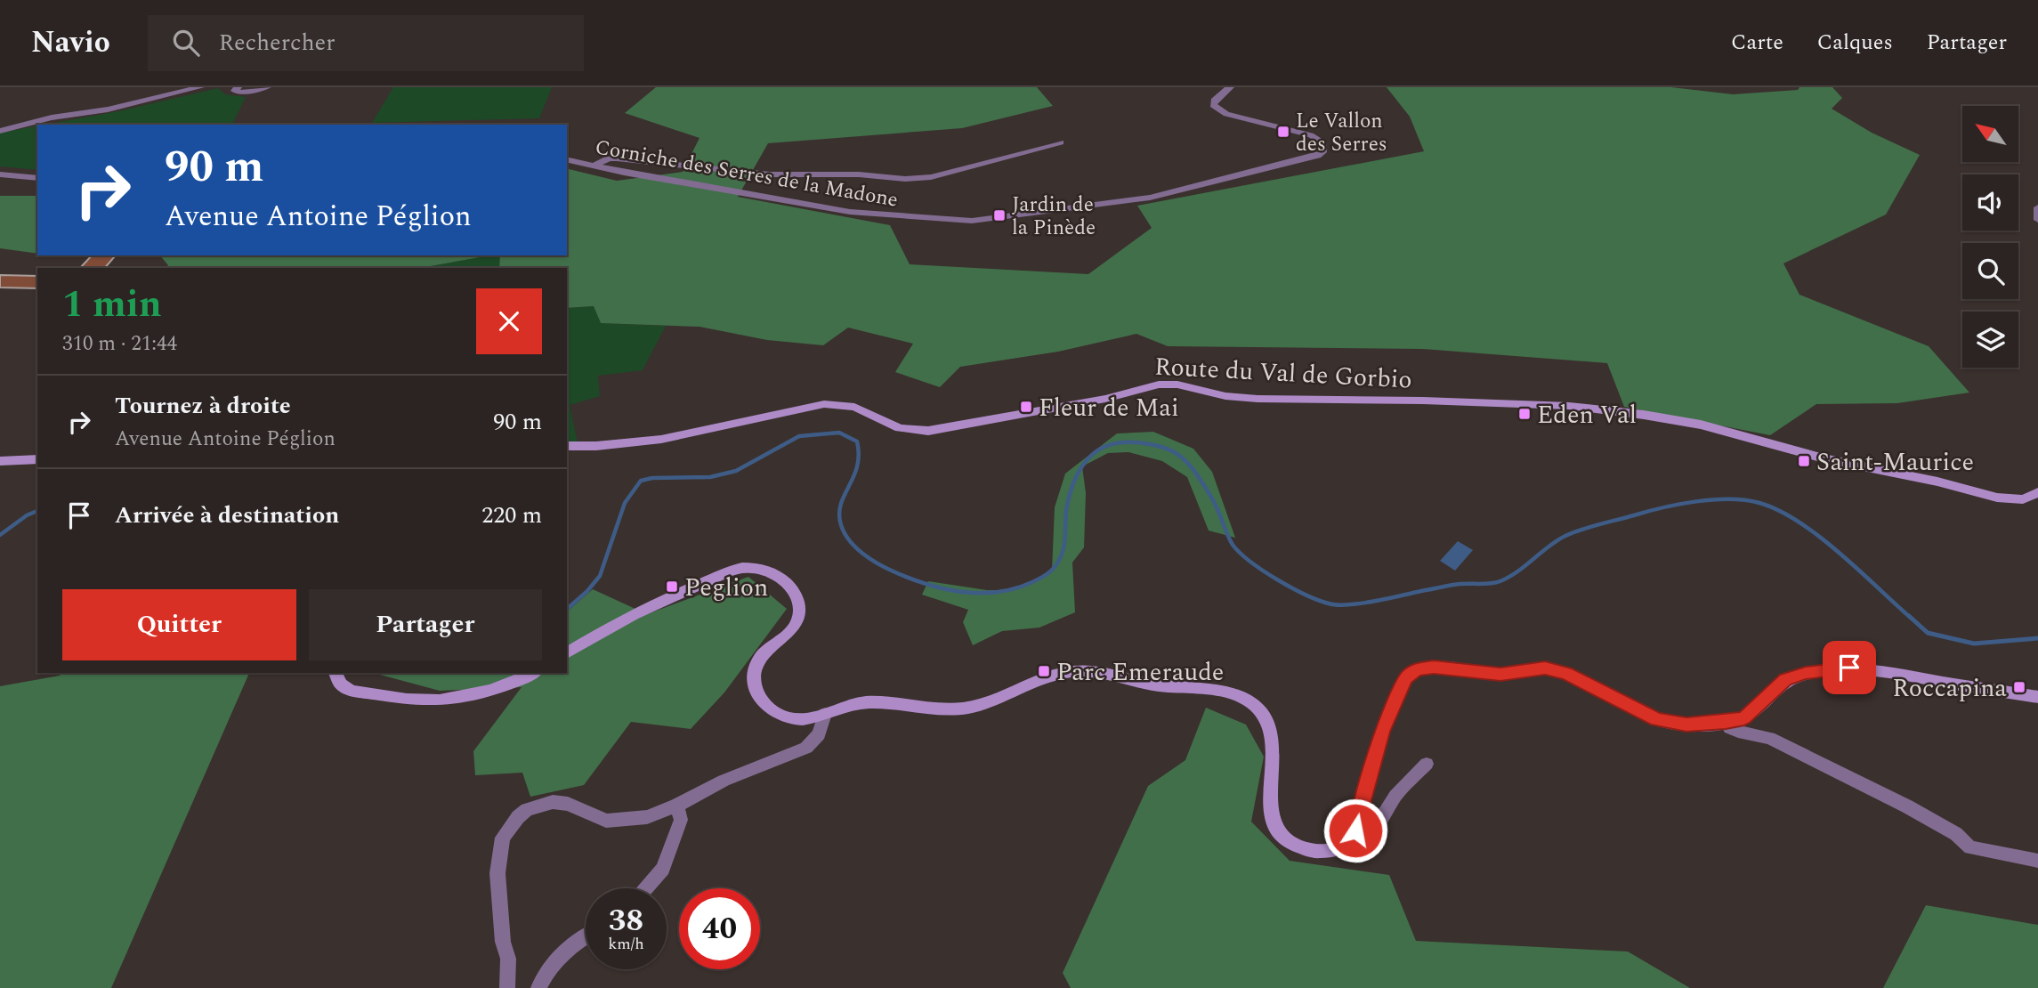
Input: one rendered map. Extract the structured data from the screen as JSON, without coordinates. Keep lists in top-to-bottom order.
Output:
{
  "streets": {
    "street": ["Corniche des Serres de la Madone", "Route du Val de Gorbio"]
  },
  "places": {
    "transit": [
      "Le Vallon des Serres",
      "Jardin de la Pinède",
      "Fleur de Mai",
      "Eden Val",
      "Saint-Maurice",
      "Peglion",
      "Parc Emeraude",
      "Roccapina"
    ]
  },
  "north": "top left",
  "page": {
    "header": "Navio",
    "search": "Rechercher",
    "nav": ["Carte", "Calques", "Partager"],
    "turn": ["90 m", "Avenue Antoine Péglion"],
    "heading": ["1 min", "310 m · 21:44"],
    "list": [
      {
        "name": "Tournez à droite",
        "note": "Avenue Antoine Péglion",
        "value": "90 m"
      },
      {
        "name": "Arrivée à destination",
        "value": "220 m"
      }
    ],
    "buttons": ["Quitter", "Partager"],
    "speed": "38 km/h",
    "limit": "40"
  }
}
